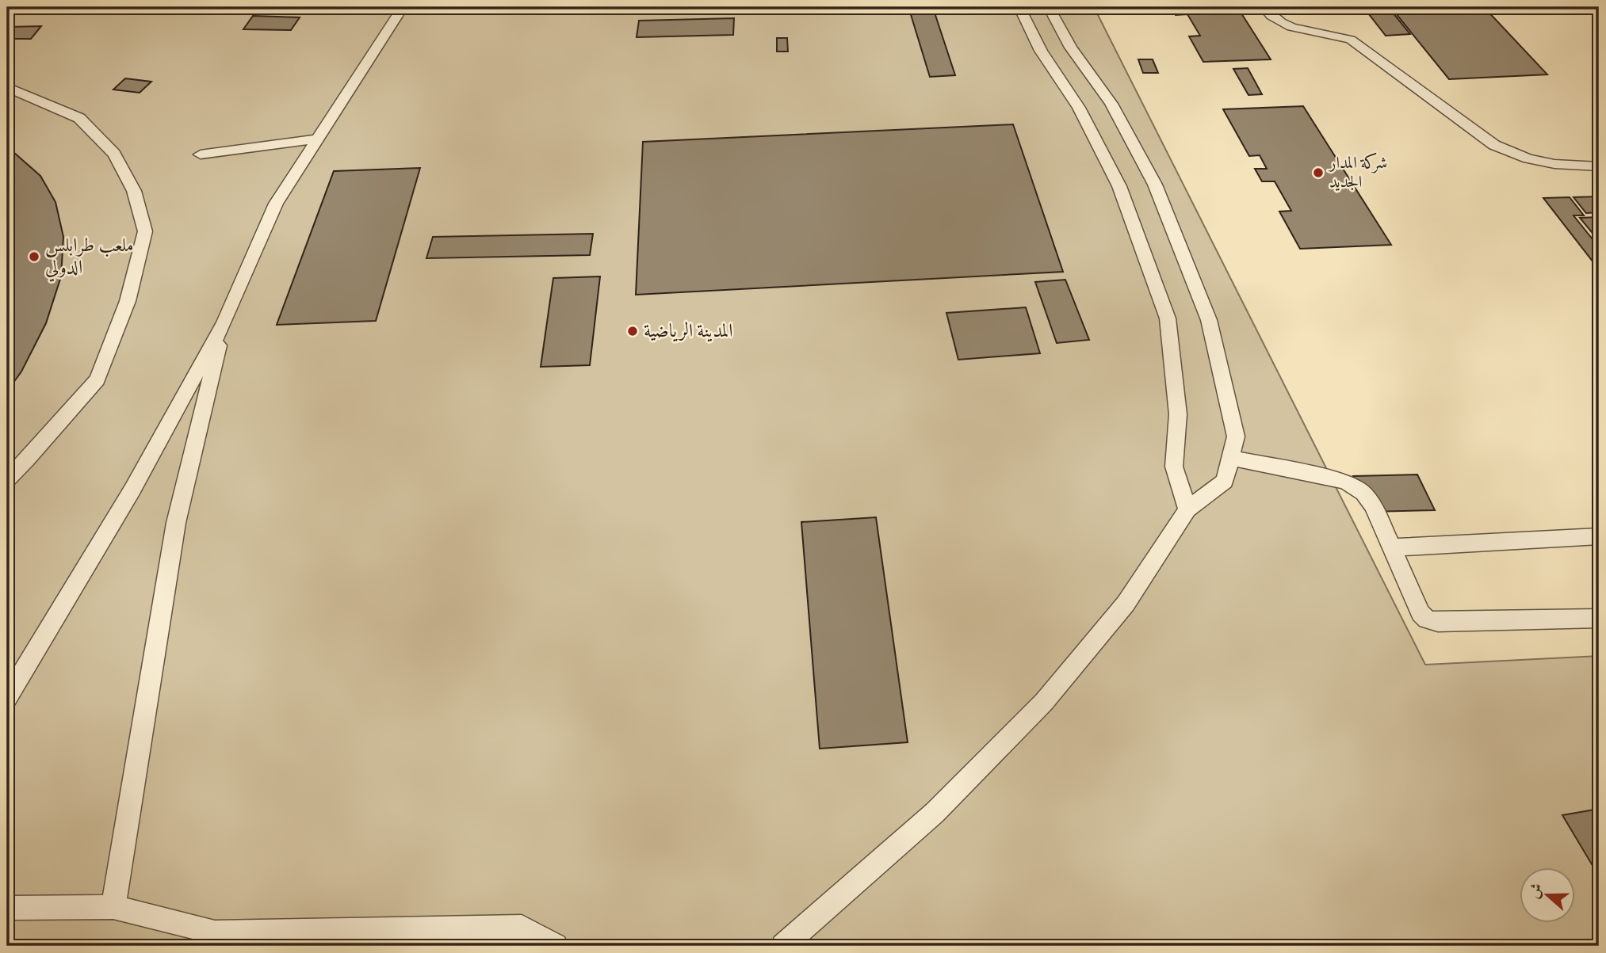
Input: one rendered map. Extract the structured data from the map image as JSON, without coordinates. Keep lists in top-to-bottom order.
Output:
{
  "places": ["شركة المدار الجديد", "ملعب طرابلس الدولي", "المدينة الرياضية"],
  "north": "left"
}
